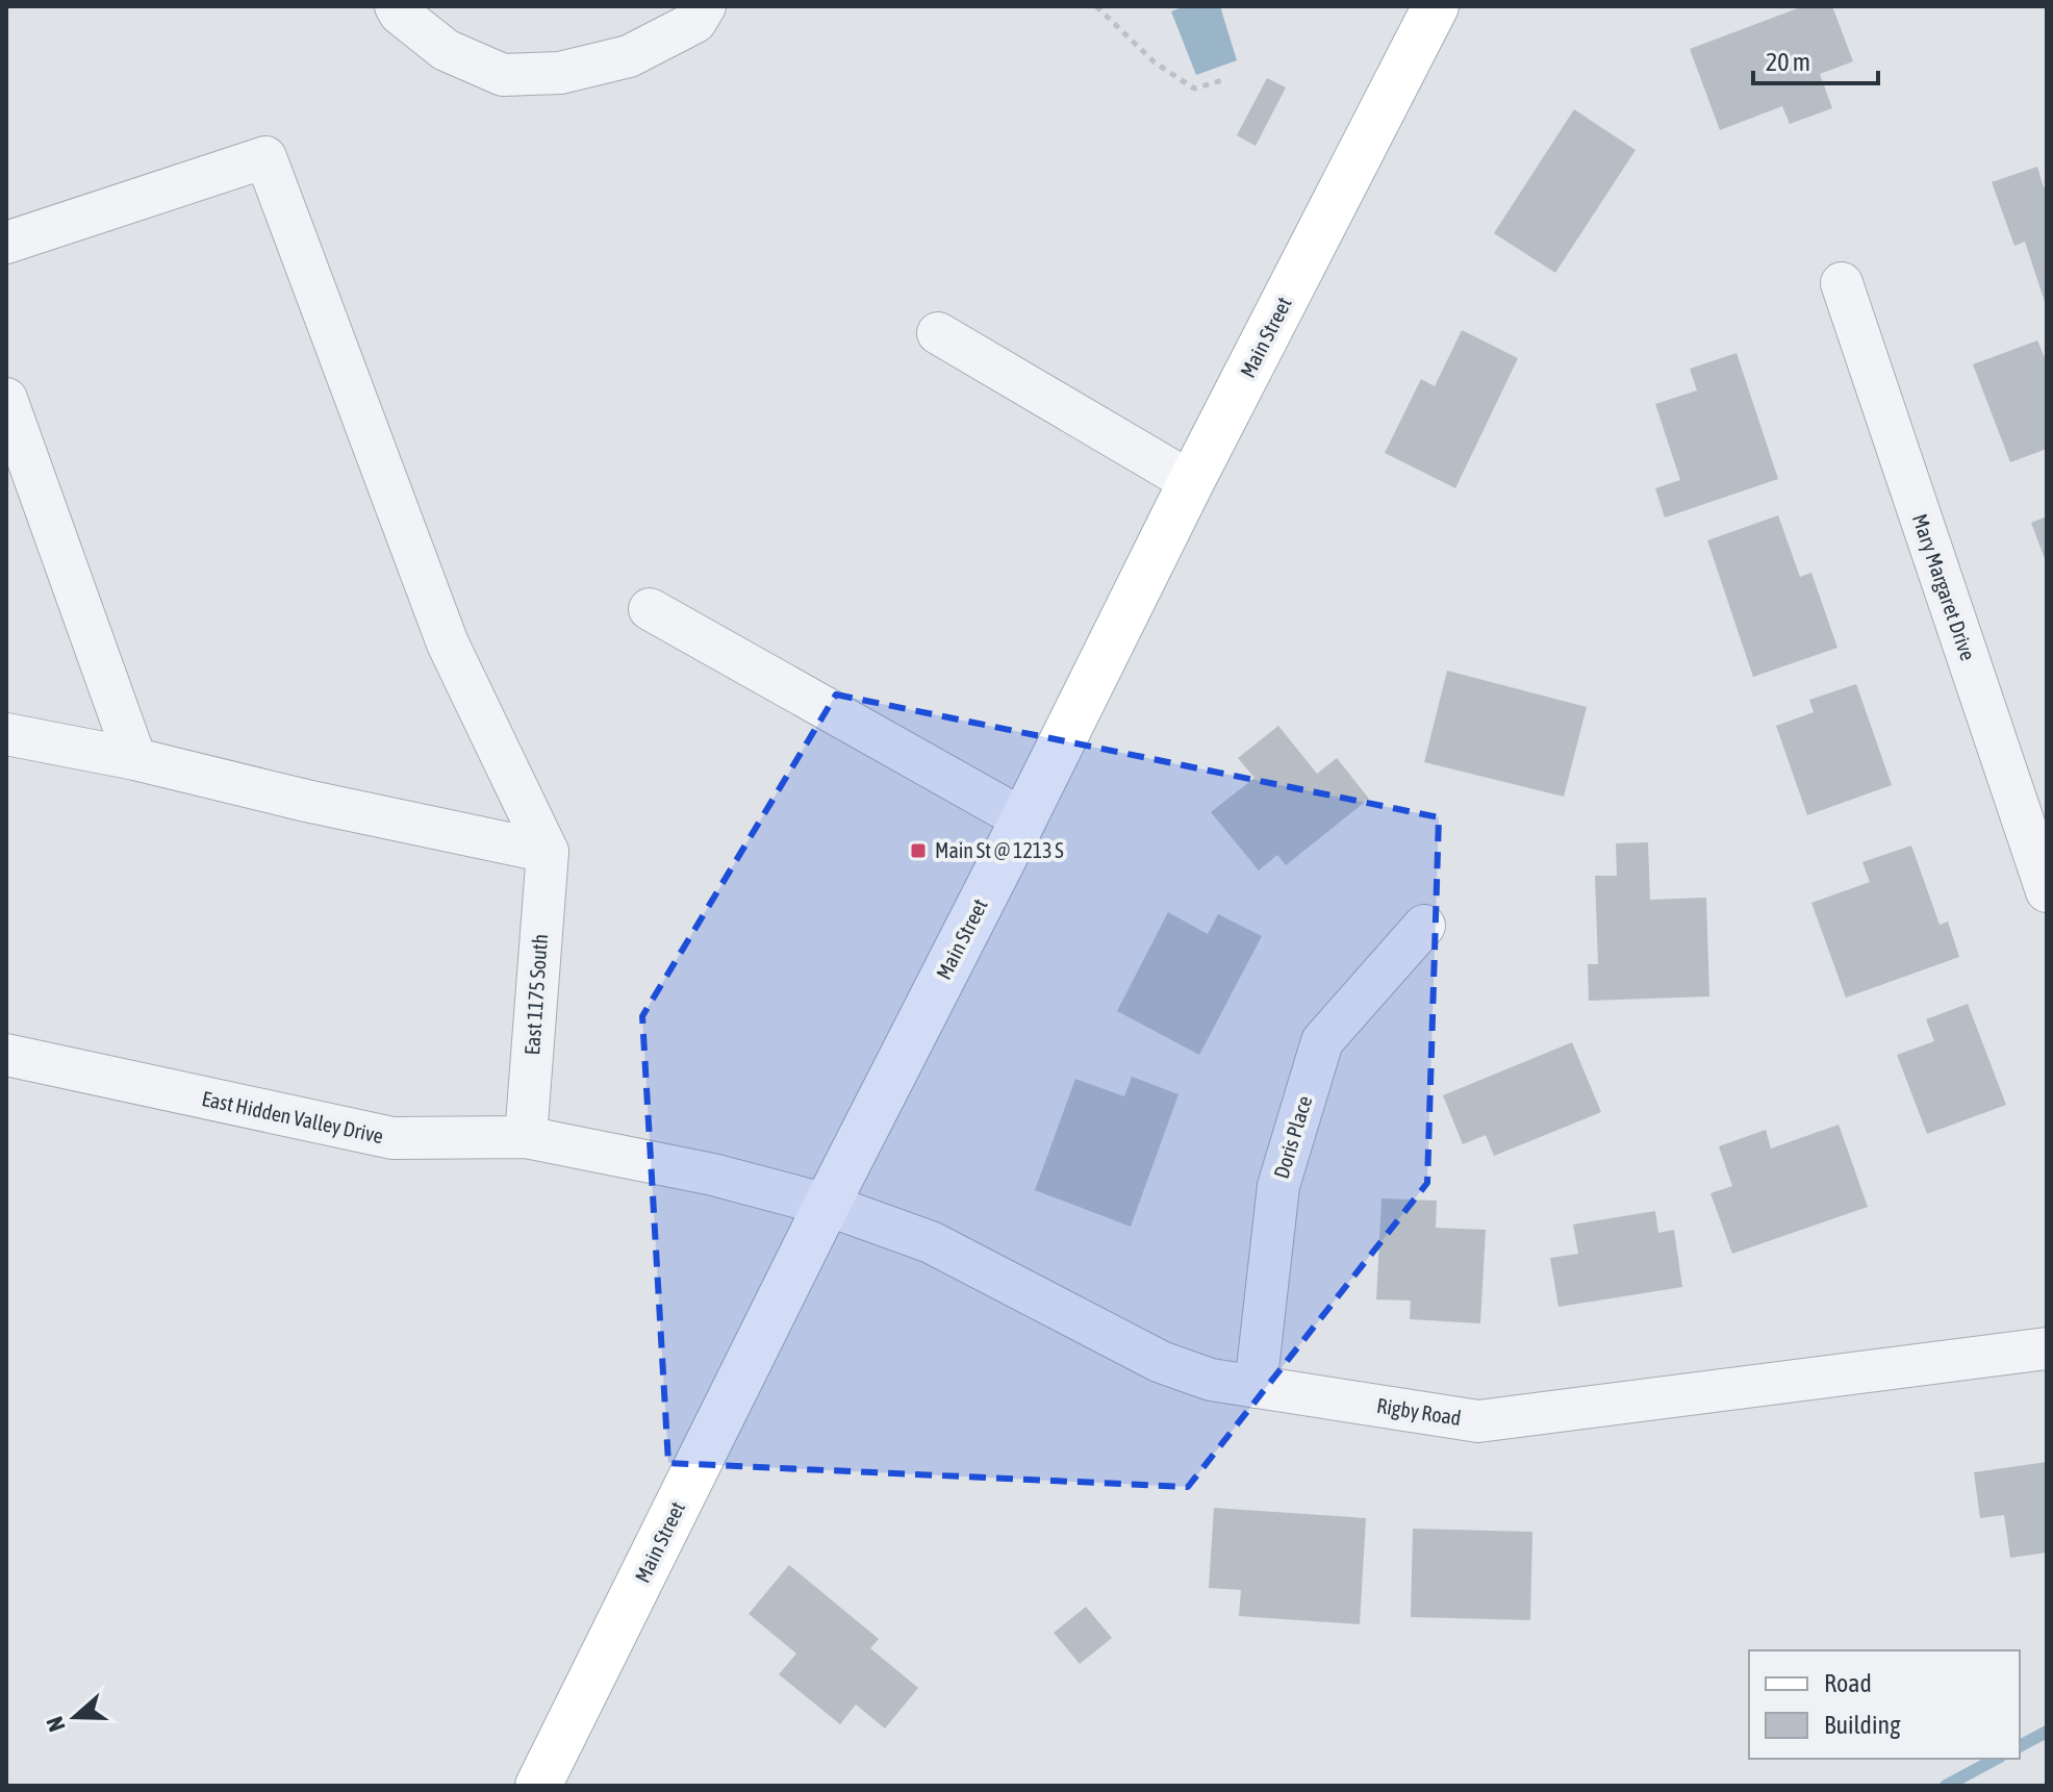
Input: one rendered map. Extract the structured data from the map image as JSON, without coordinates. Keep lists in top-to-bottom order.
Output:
{
  "streets": {
    "main road": ["Main Street"],
    "street": [
      "Mary Margaret Drive",
      "East 1175 South",
      "East Hidden Valley Drive",
      "Doris Place",
      "Rigby Road"
    ]
  },
  "crossings": [
    ["Main Street", "East Hidden Valley Drive"],
    ["Main Street", "Rigby Road"],
    ["East 1175 South", "East Hidden Valley Drive"],
    ["East Hidden Valley Drive", "Rigby Road"],
    ["Doris Place", "Rigby Road"]
  ],
  "places": {
    "transit": ["Main St @ 1213 S"]
  },
  "legend": ["Road", "Building"],
  "scale_bar": "20 m",
  "north": "left"
}
